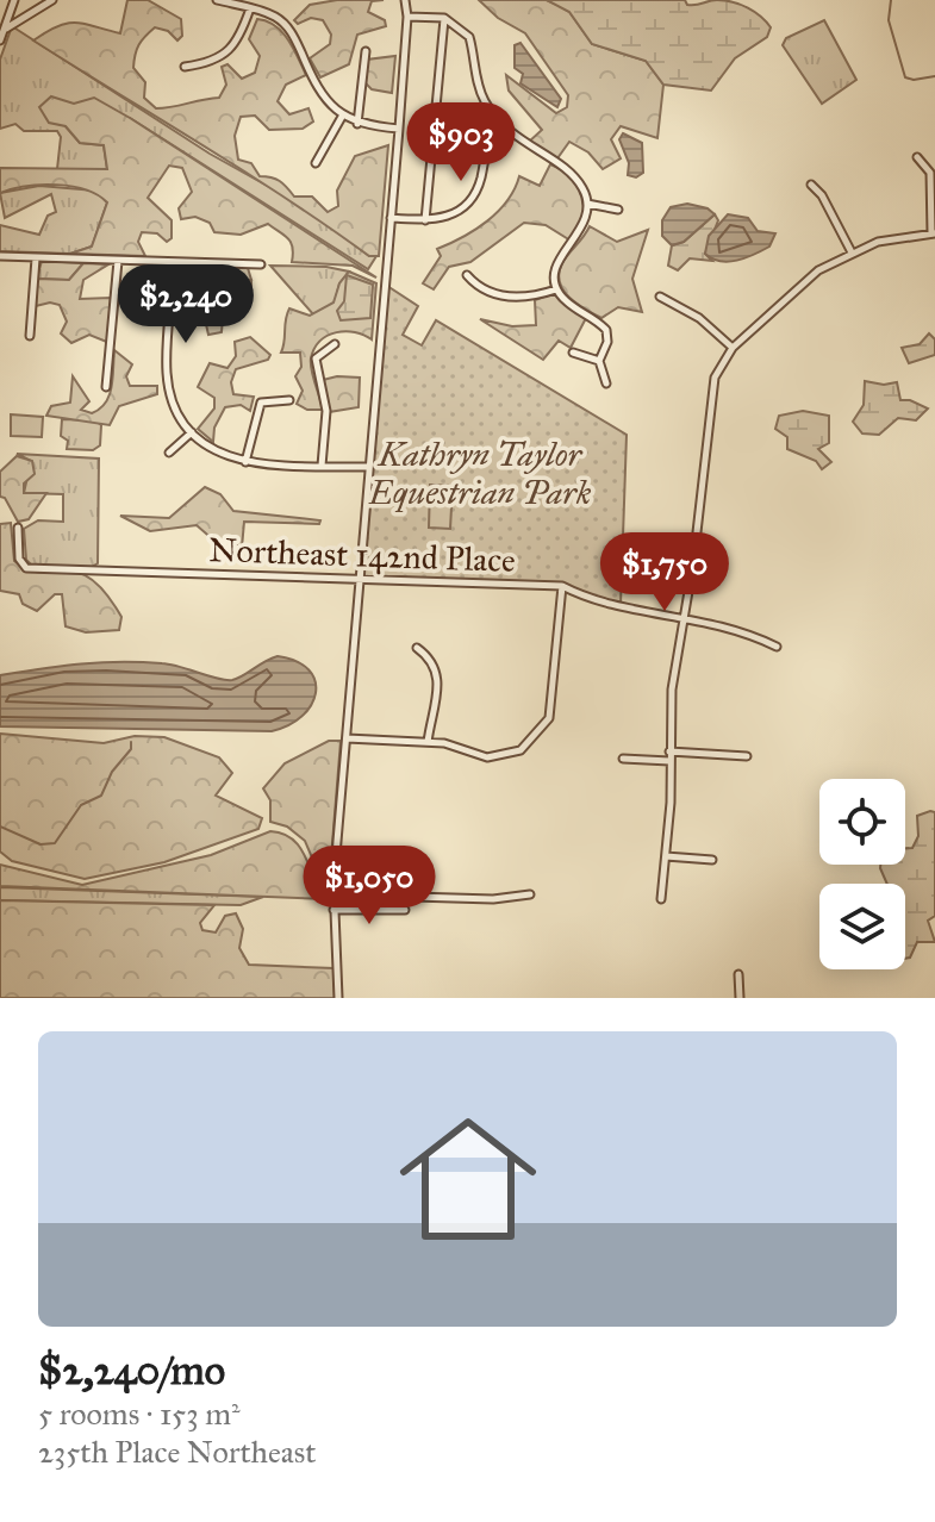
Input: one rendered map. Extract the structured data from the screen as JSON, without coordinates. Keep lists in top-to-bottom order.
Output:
{
  "streets": {
    "street": ["Northeast 142nd Place"]
  },
  "parks": ["Kathryn Taylor Equestrian Park"],
  "page": {
    "price": [
      "$903",
      "$2,240",
      "$1,750",
      "$1,050"
    ],
    "list": [
      {
        "name": "$2,240/mo",
        "note": "5 rooms · 153 m² · 235th Place Northeast"
      }
    ]
  }
}
